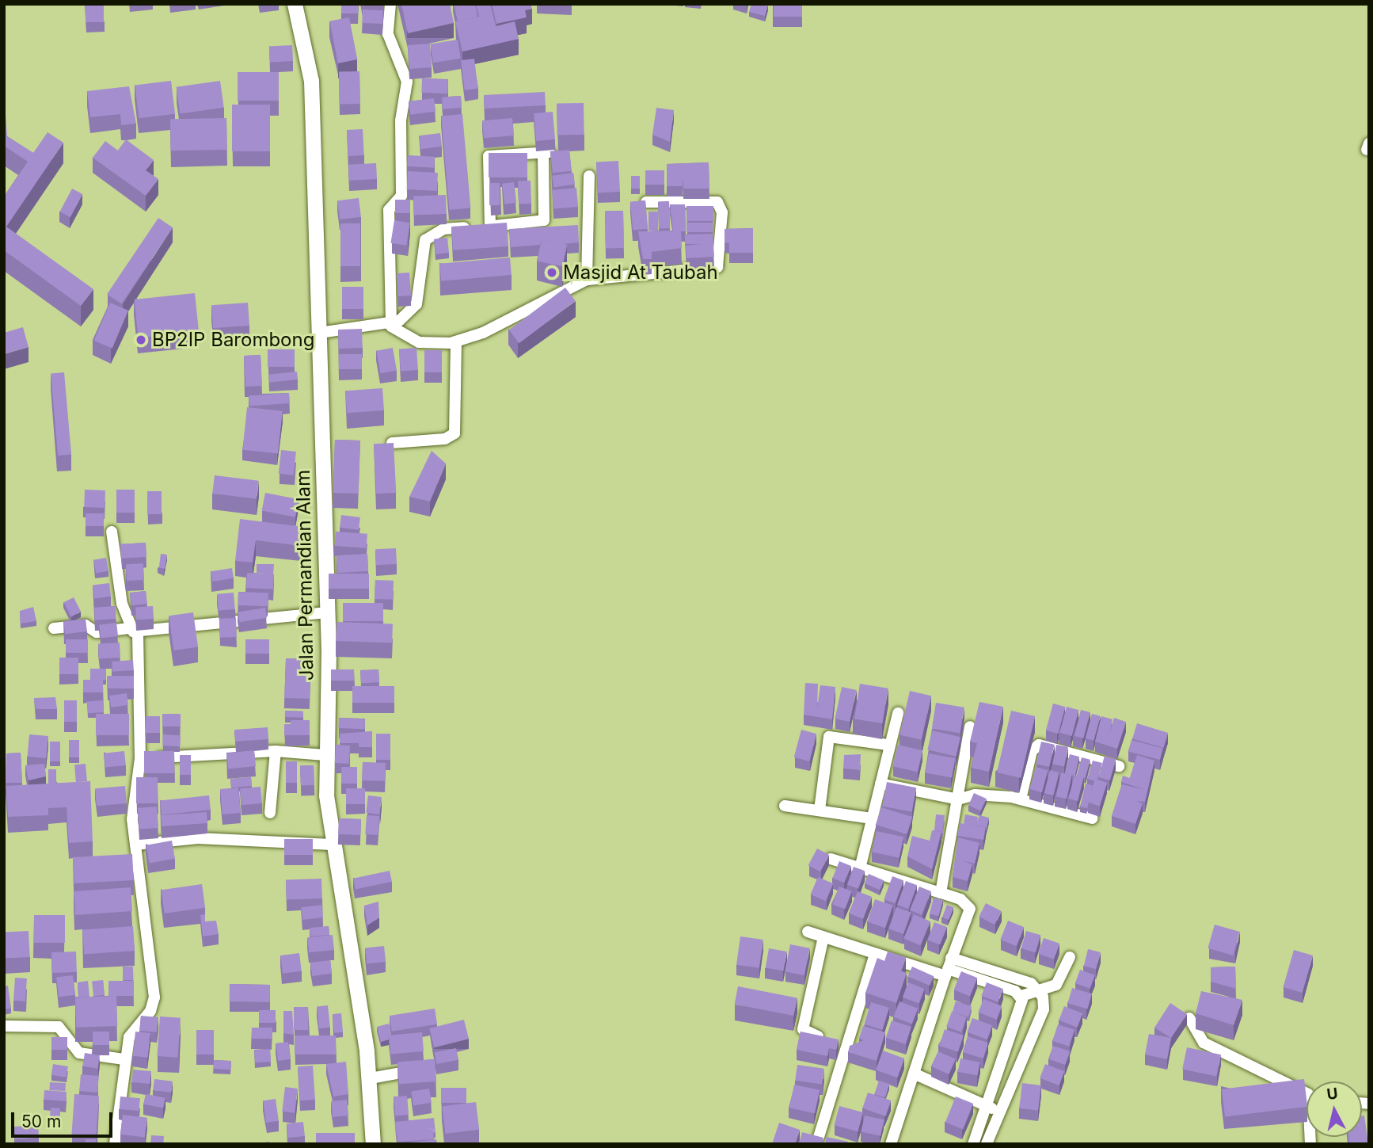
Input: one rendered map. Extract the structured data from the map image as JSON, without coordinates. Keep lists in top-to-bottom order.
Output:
{
  "streets": {
    "main road": ["Jalan Permandian Alam"]
  },
  "places": ["Masjid At Taubah", "BP2IP Barombong"],
  "scale_bar": "50 m",
  "north": "top"
}
